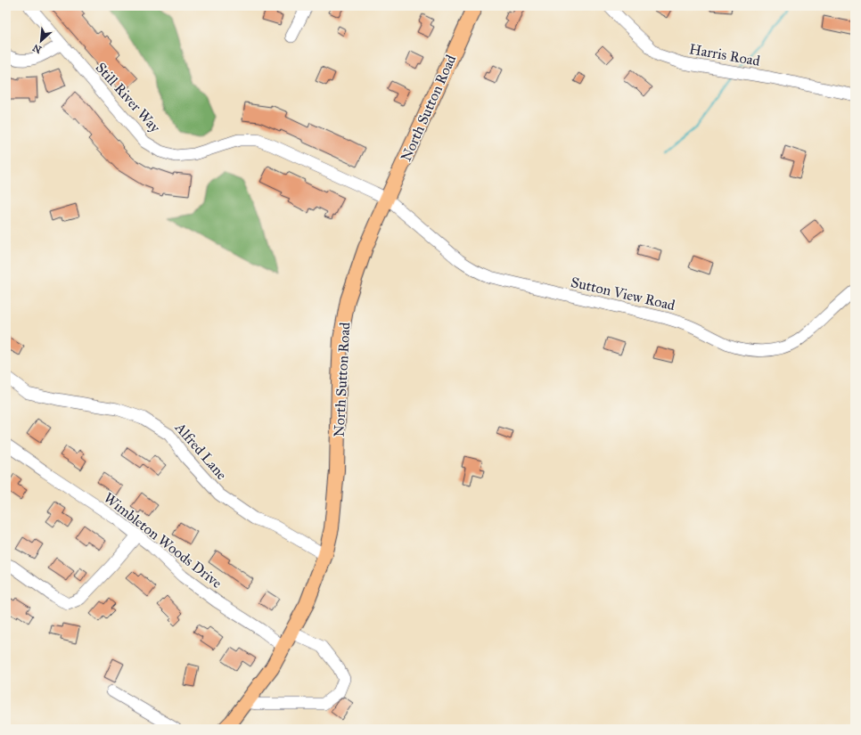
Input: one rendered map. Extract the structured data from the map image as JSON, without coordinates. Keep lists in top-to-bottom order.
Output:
{
  "streets": {
    "main road": ["North Sutton Road"],
    "street": [
      "Harris Road",
      "Still River Way",
      "Sutton View Road",
      "Alfred Lane",
      "Wimbleton Woods Drive"
    ]
  },
  "crossings": [
    ["Still River Way", "North Sutton Road"],
    ["Still River Way", "Sutton View Road"],
    ["North Sutton Road", "Sutton View Road"],
    ["North Sutton Road", "Alfred Lane"],
    ["North Sutton Road", "Wimbleton Woods Drive"]
  ],
  "north": "bottom left"
}
